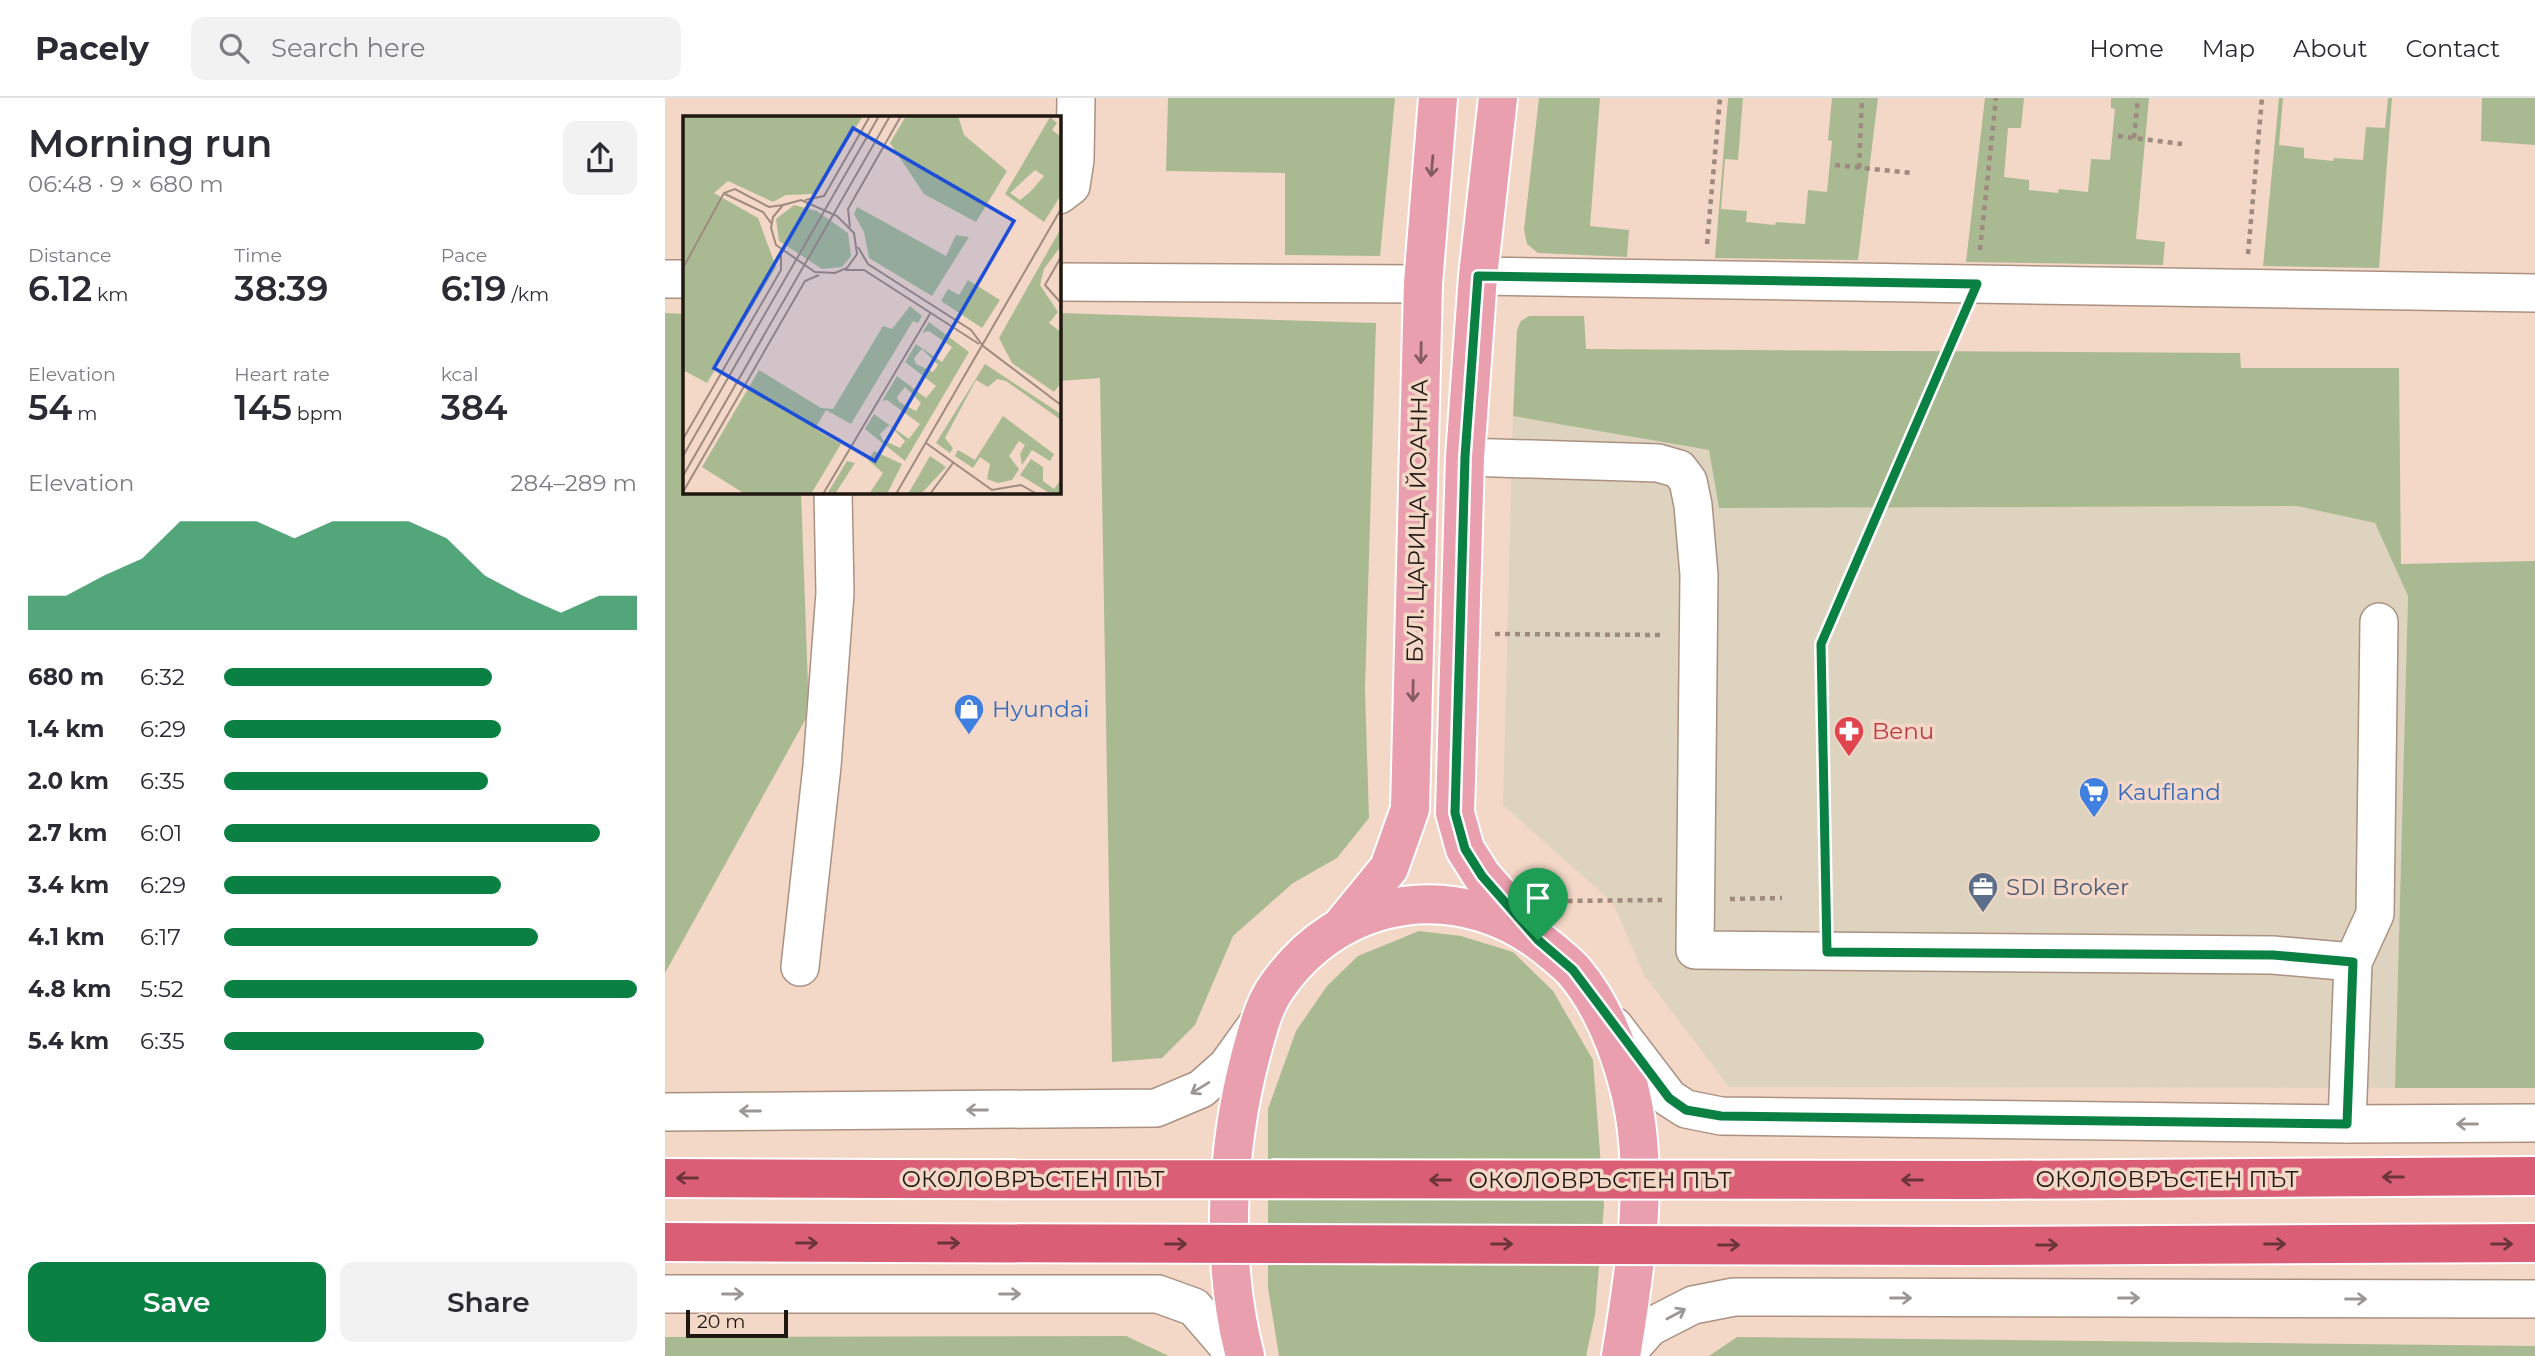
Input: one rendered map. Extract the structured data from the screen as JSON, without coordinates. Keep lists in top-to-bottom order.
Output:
{
  "streets": {
    "highway": ["ОКОЛОВРЪСТЕН ПЪТ"],
    "main road": ["БУЛ. ЦАРИЦА ЙОАННА"]
  },
  "places": {
    "shop": ["Hyundai"],
    "pharmacy": ["Benu"],
    "supermarket": ["Kaufland"],
    "office": ["SDI Broker"]
  },
  "scale_bar": "20 m",
  "page": {
    "header": "Pacely",
    "search": "Search here",
    "nav": [
      "Home",
      "Map",
      "About",
      "Contact"
    ],
    "heading": ["Morning run", "06:48 · 9 × 680 m"],
    "stats": [
      ["Distance", "6.12 km"],
      ["Time", "38:39"],
      ["Pace", "6:19 /km"],
      ["Elevation", "54 m"],
      ["Heart rate", "145 bpm"],
      ["kcal", "384"]
    ],
    "chart": ["Elevation", "284–289 m"],
    "list": [
      {
        "name": "680 m",
        "note": "6:32"
      },
      {
        "name": "1.4 km",
        "note": "6:29"
      },
      {
        "name": "2.0 km",
        "note": "6:35"
      },
      {
        "name": "2.7 km",
        "note": "6:01"
      },
      {
        "name": "3.4 km",
        "note": "6:29"
      },
      {
        "name": "4.1 km",
        "note": "6:17"
      },
      {
        "name": "4.8 km",
        "note": "5:52"
      },
      {
        "name": "5.4 km",
        "note": "6:35"
      }
    ],
    "buttons": ["Save", "Share"],
    "scale": "20 m"
  }
}
